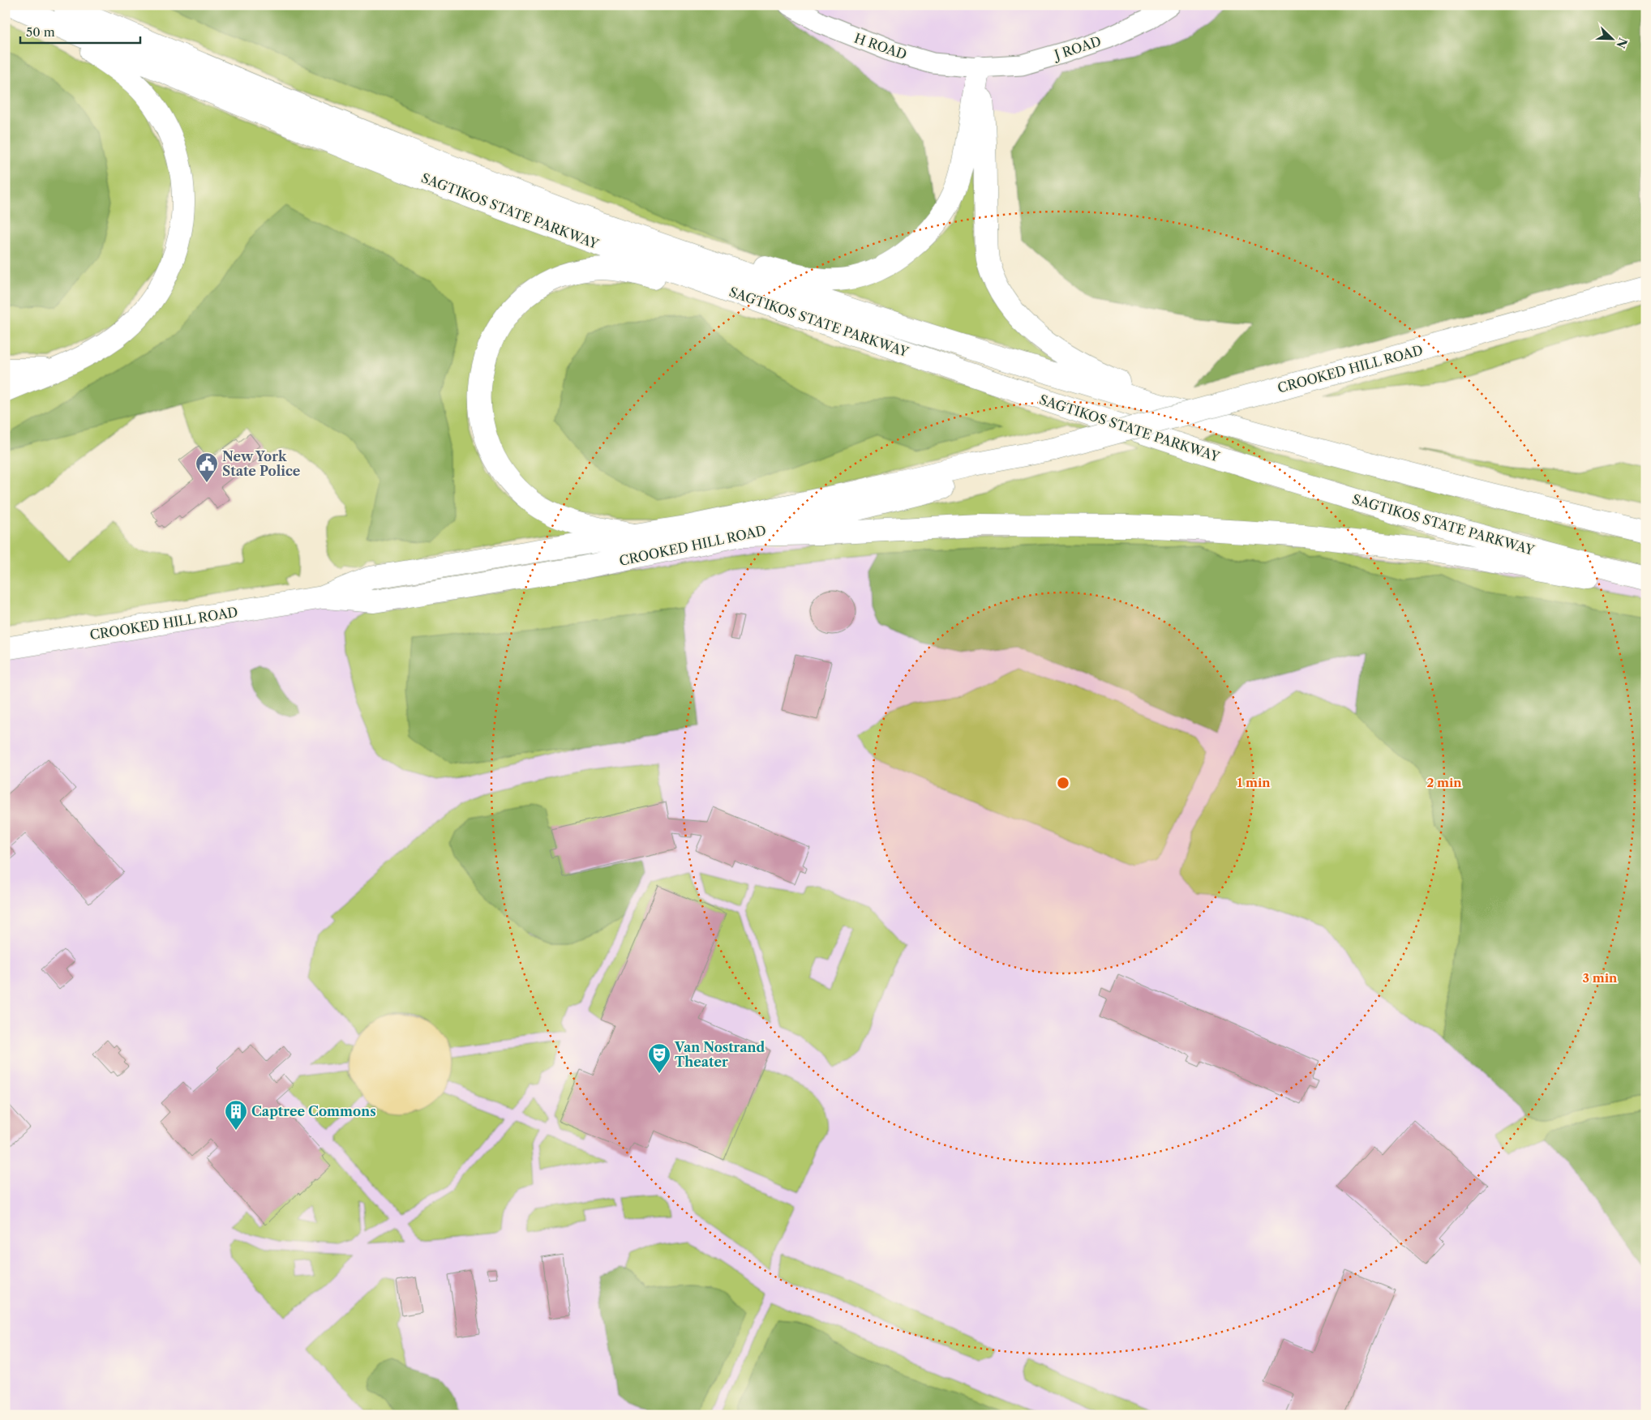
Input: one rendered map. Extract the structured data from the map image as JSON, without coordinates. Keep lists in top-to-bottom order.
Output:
{
  "streets": {
    "main road": ["SAGTIKOS STATE PARKWAY", "CROOKED HILL ROAD"],
    "street": ["H ROAD", "J ROAD"]
  },
  "crossings": [
    ["H ROAD", "J ROAD"]
  ],
  "places": {
    "public building": ["New York State Police"],
    "theatre": ["Van Nostrand Theater"],
    "building": ["Captree Commons"]
  },
  "scale_bar": "50 m",
  "north": "bottom right",
  "rings": ["1 min", "2 min", "3 min"]
}
